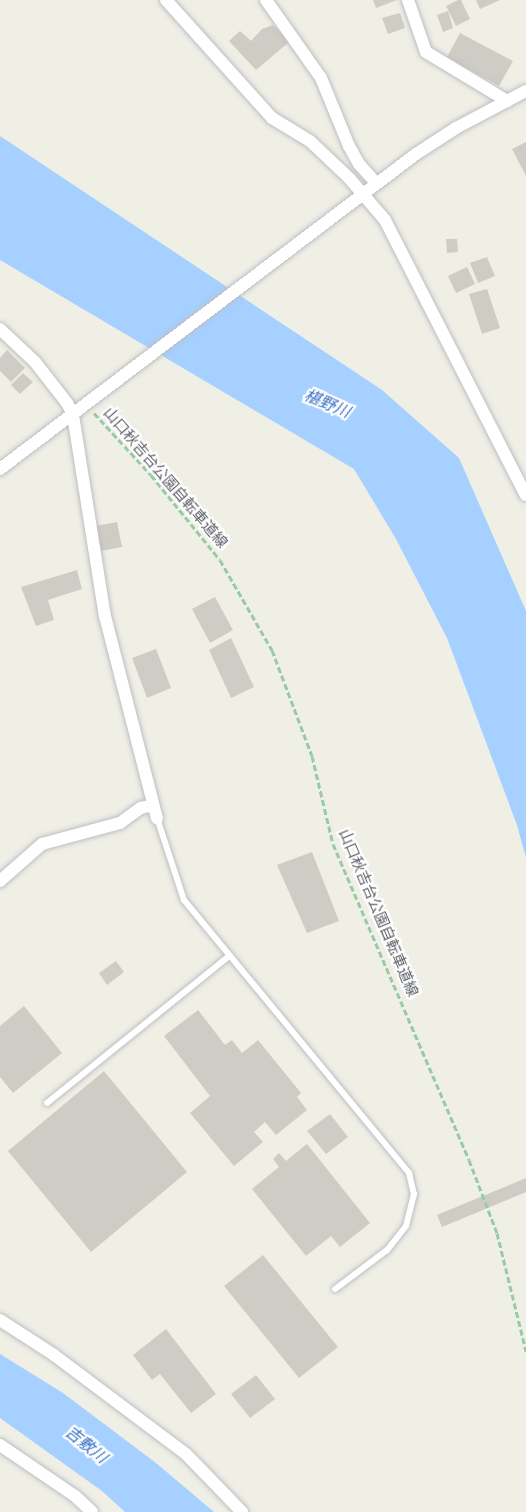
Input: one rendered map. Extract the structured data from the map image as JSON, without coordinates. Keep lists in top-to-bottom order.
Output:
{
  "streets": {
    "path": ["山口秋吉台公園自転車道線"]
  },
  "water": ["椹野川", "吉敷川"]
}
